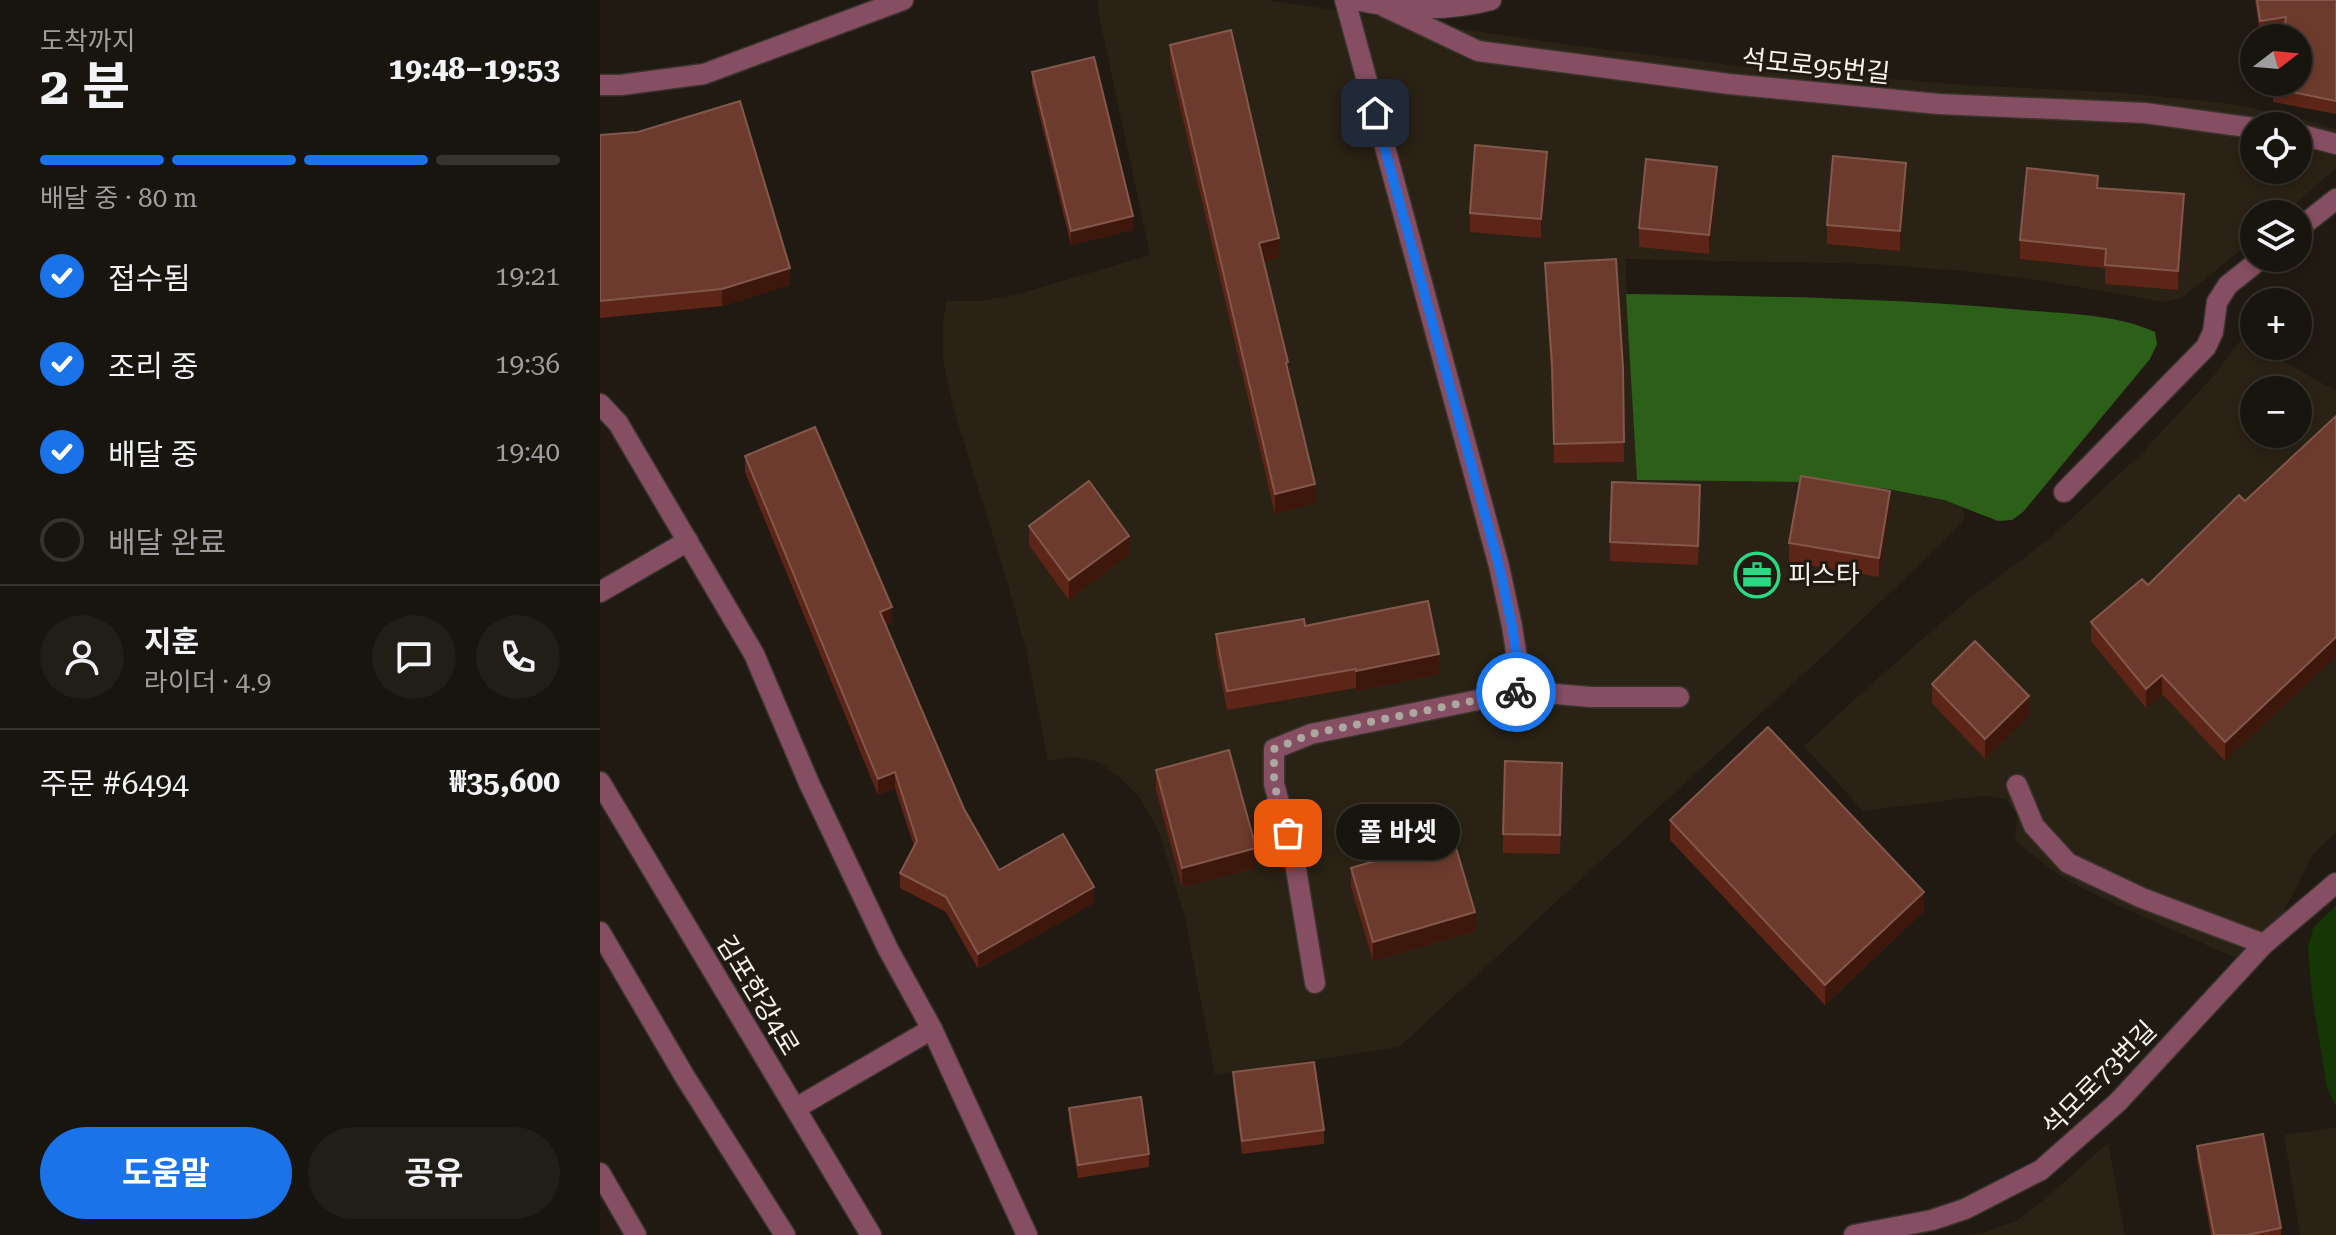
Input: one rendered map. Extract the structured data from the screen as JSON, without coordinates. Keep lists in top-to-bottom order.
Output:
{
  "streets": {
    "street": ["석모로95번길", "김포한강4로", "석모로73번길"]
  },
  "places": {
    "office": ["피스타"],
    "other": ["폴 바셋"]
  },
  "north": "right",
  "page": {
    "heading": ["2 분", "도착까지", "19:48–19:53"],
    "panel": [
      "지훈",
      "라이더 · 4.9",
      "주문 #6494",
      "₩35,600"
    ],
    "map_buttons": ["+", "−"],
    "bar": "배달 중 · 80 m",
    "list": [
      ["접수됨", "19:21"],
      ["조리 중", "19:36"],
      ["배달 중", "19:40"],
      "배달 완료"
    ],
    "bubble": "폴 바셋",
    "buttons": ["도움말", "공유"]
  }
}
